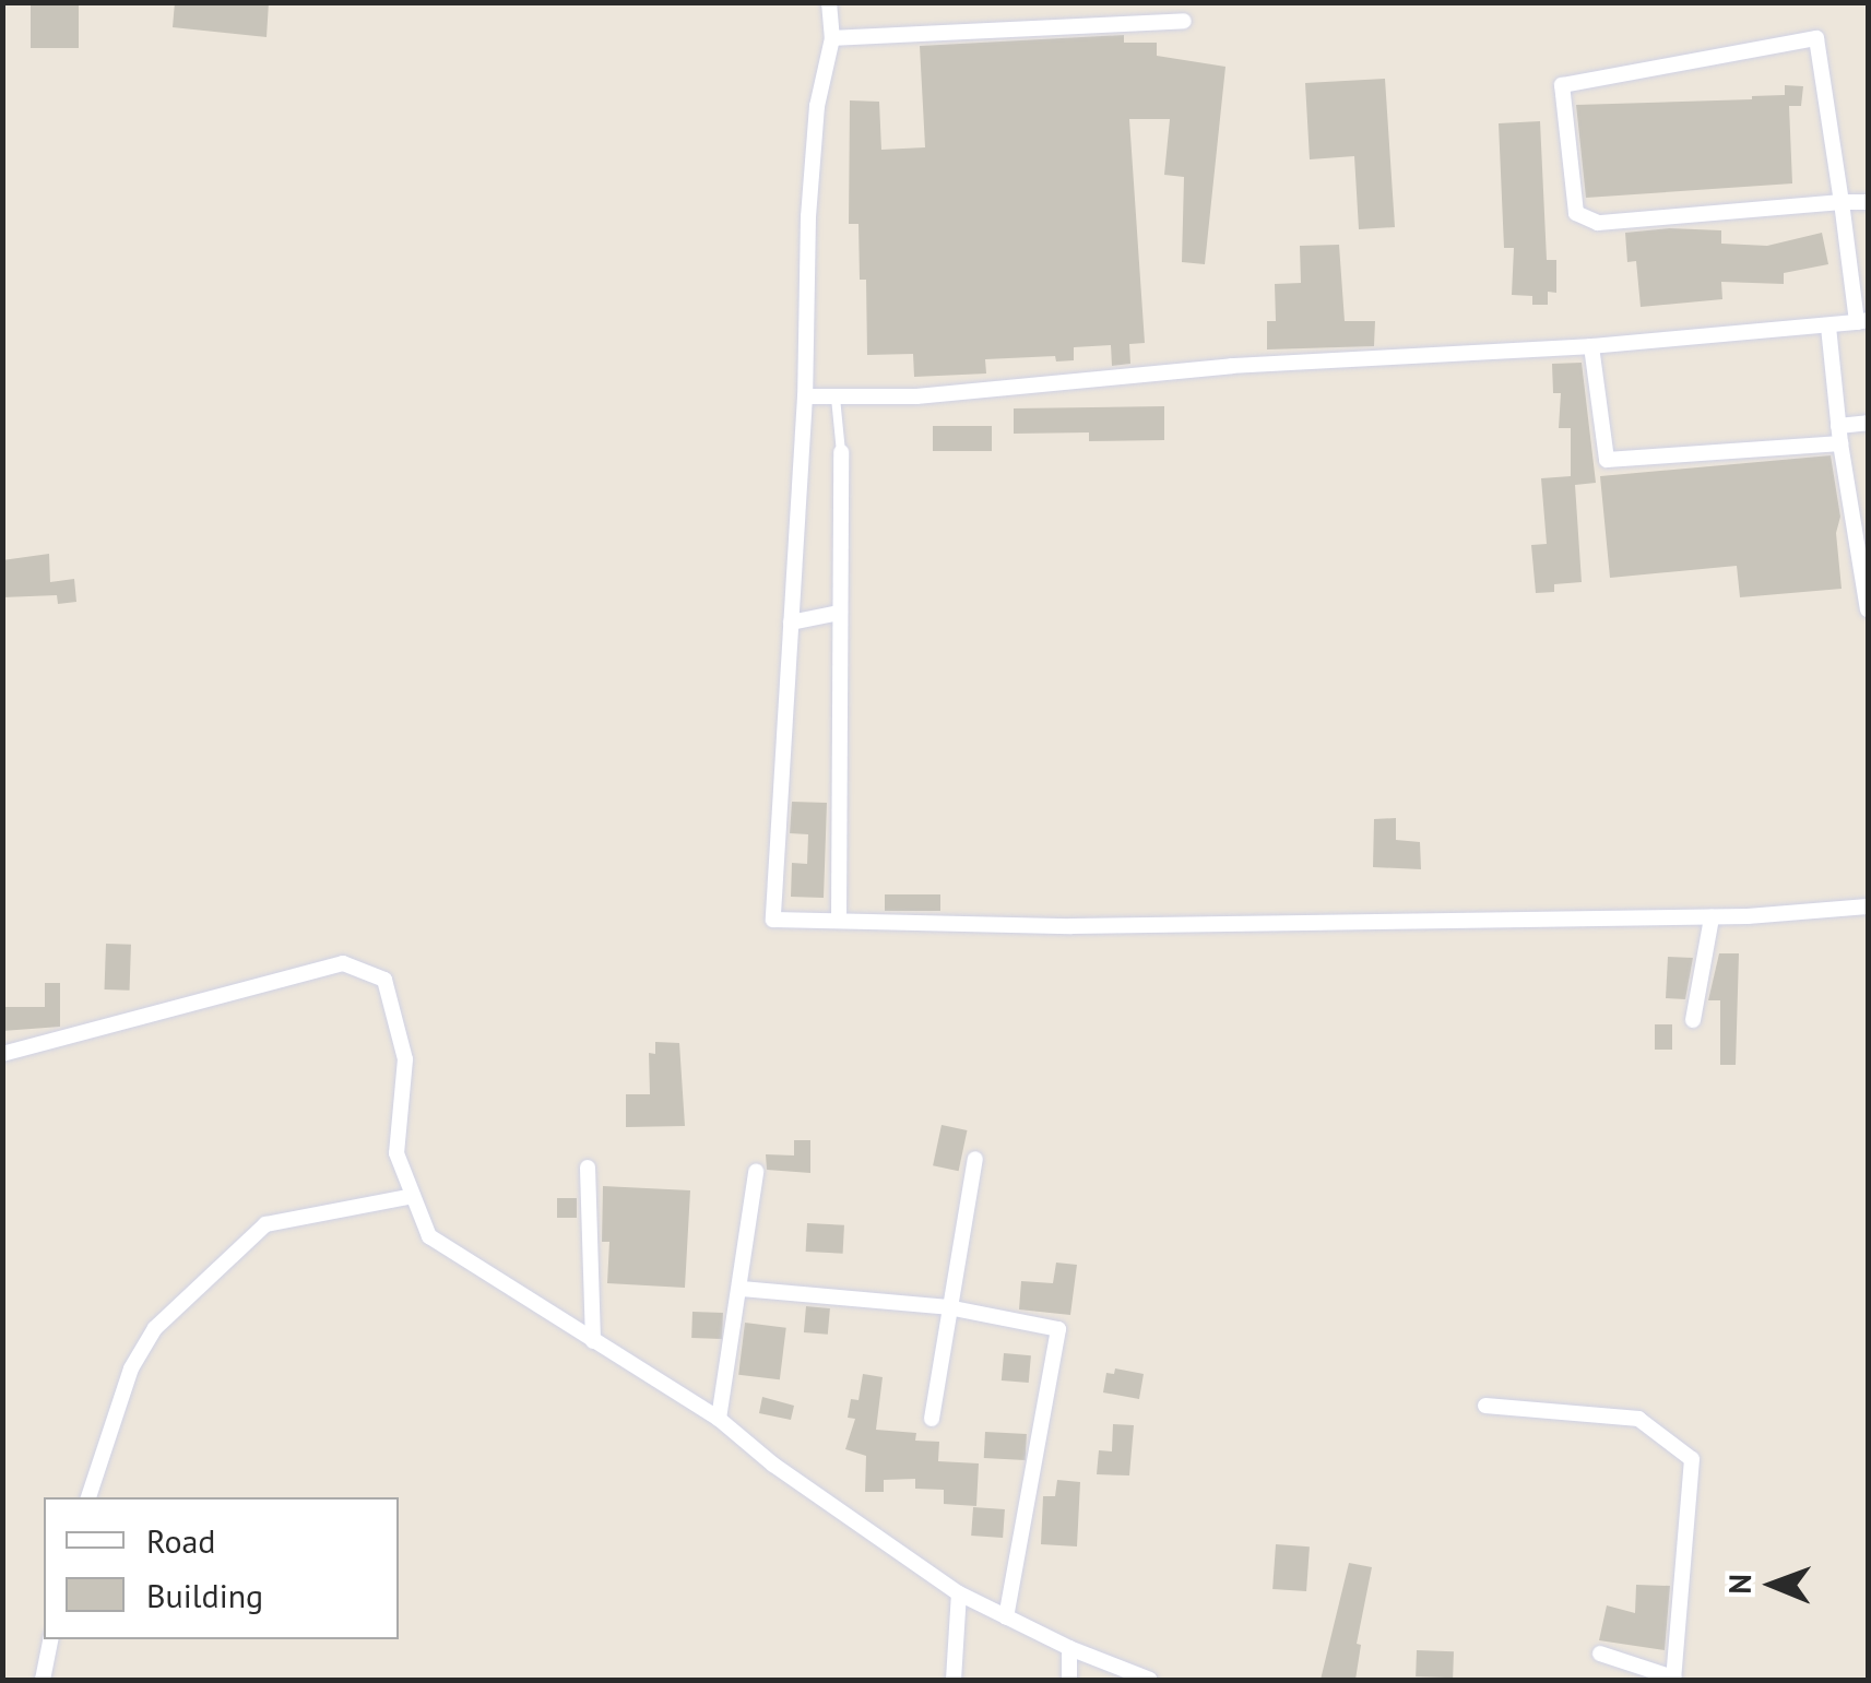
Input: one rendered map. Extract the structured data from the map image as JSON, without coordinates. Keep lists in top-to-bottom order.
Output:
{
  "legend": ["Road", "Building"],
  "north": "left"
}
